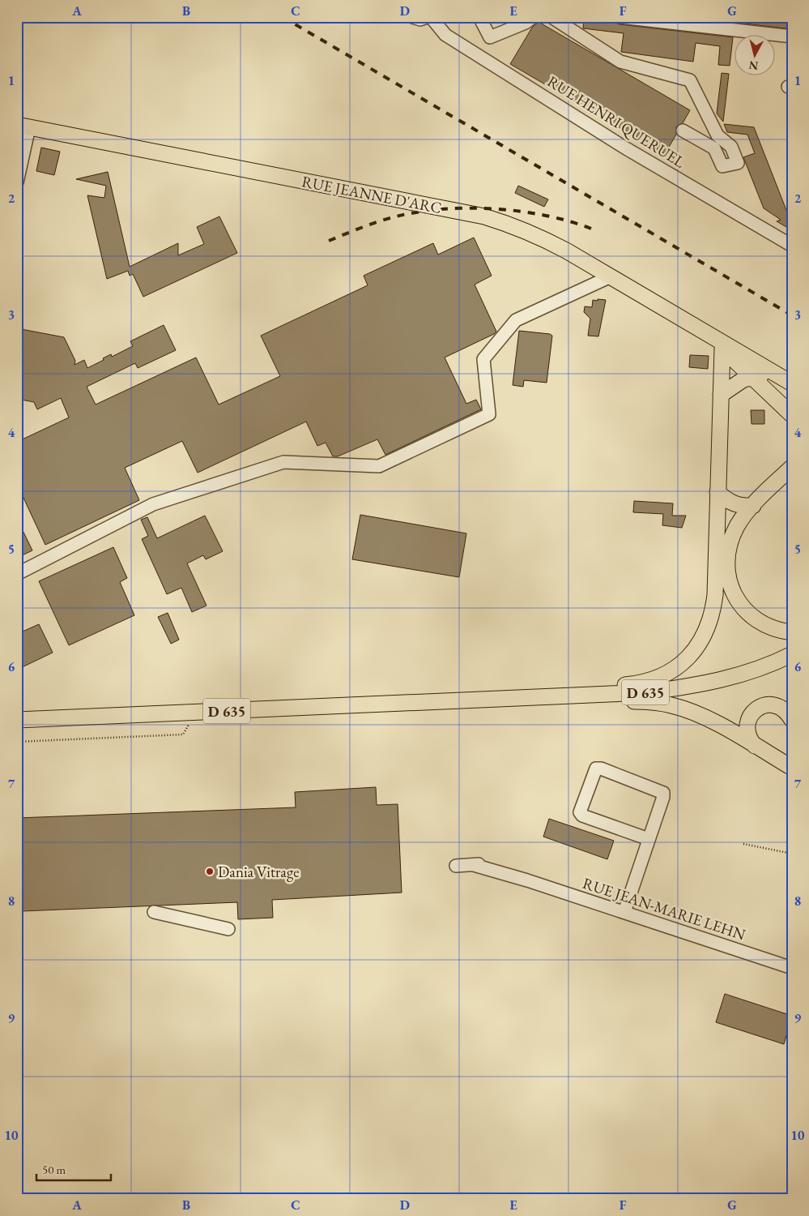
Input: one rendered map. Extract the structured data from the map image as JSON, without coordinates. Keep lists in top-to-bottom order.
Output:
{
  "streets": {
    "main road": ["RUE JEANNE D'ARC", "D 635"],
    "street": ["RUE HENRI QUERUEL", "RUE JEAN-MARIE LEHN"]
  },
  "places": ["Dania Vitrage"],
  "scale_bar": "50 m",
  "north": "bottom",
  "grid": {
    "columns": [
      "A",
      "B",
      "C",
      "D",
      "E",
      "F",
      "G"
    ],
    "rows": [
      "1",
      "2",
      "3",
      "4",
      "5",
      "6",
      "7",
      "8",
      "9",
      "10"
    ]
  }
}
